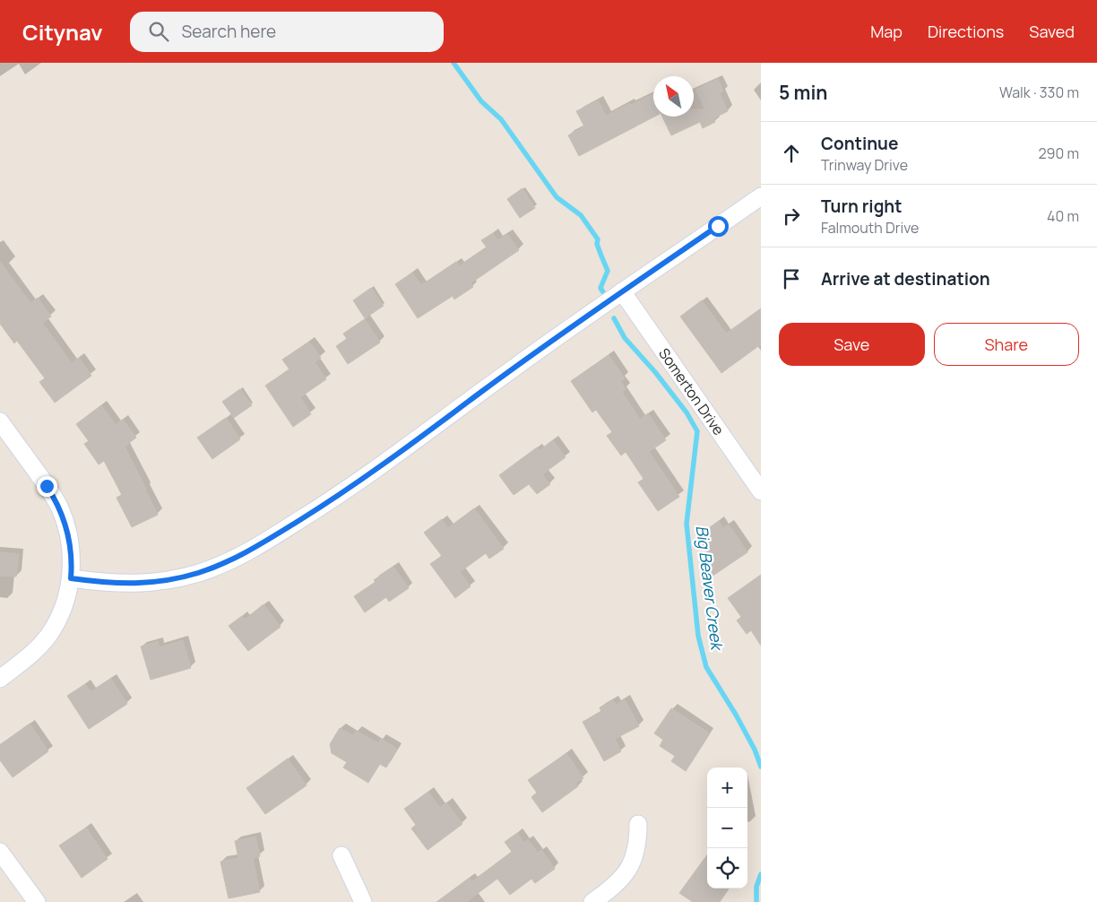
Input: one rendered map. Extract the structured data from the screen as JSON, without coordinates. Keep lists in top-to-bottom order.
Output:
{
  "streets": {
    "street": ["Somerton Drive"]
  },
  "water": ["Big Beaver Creek"],
  "north": "top left",
  "page": {
    "header": "Citynav",
    "search": "Search here",
    "nav": ["Map", "Directions", "Saved"],
    "heading": ["5 min", "Walk · 330 m"],
    "list": [
      ["Continue", "Trinway Drive", "290 m"],
      ["Turn right", "Falmouth Drive", "40 m"],
      "Arrive at destination"
    ],
    "buttons": ["Save", "Share"],
    "map_buttons": ["+", "−"]
  }
}
